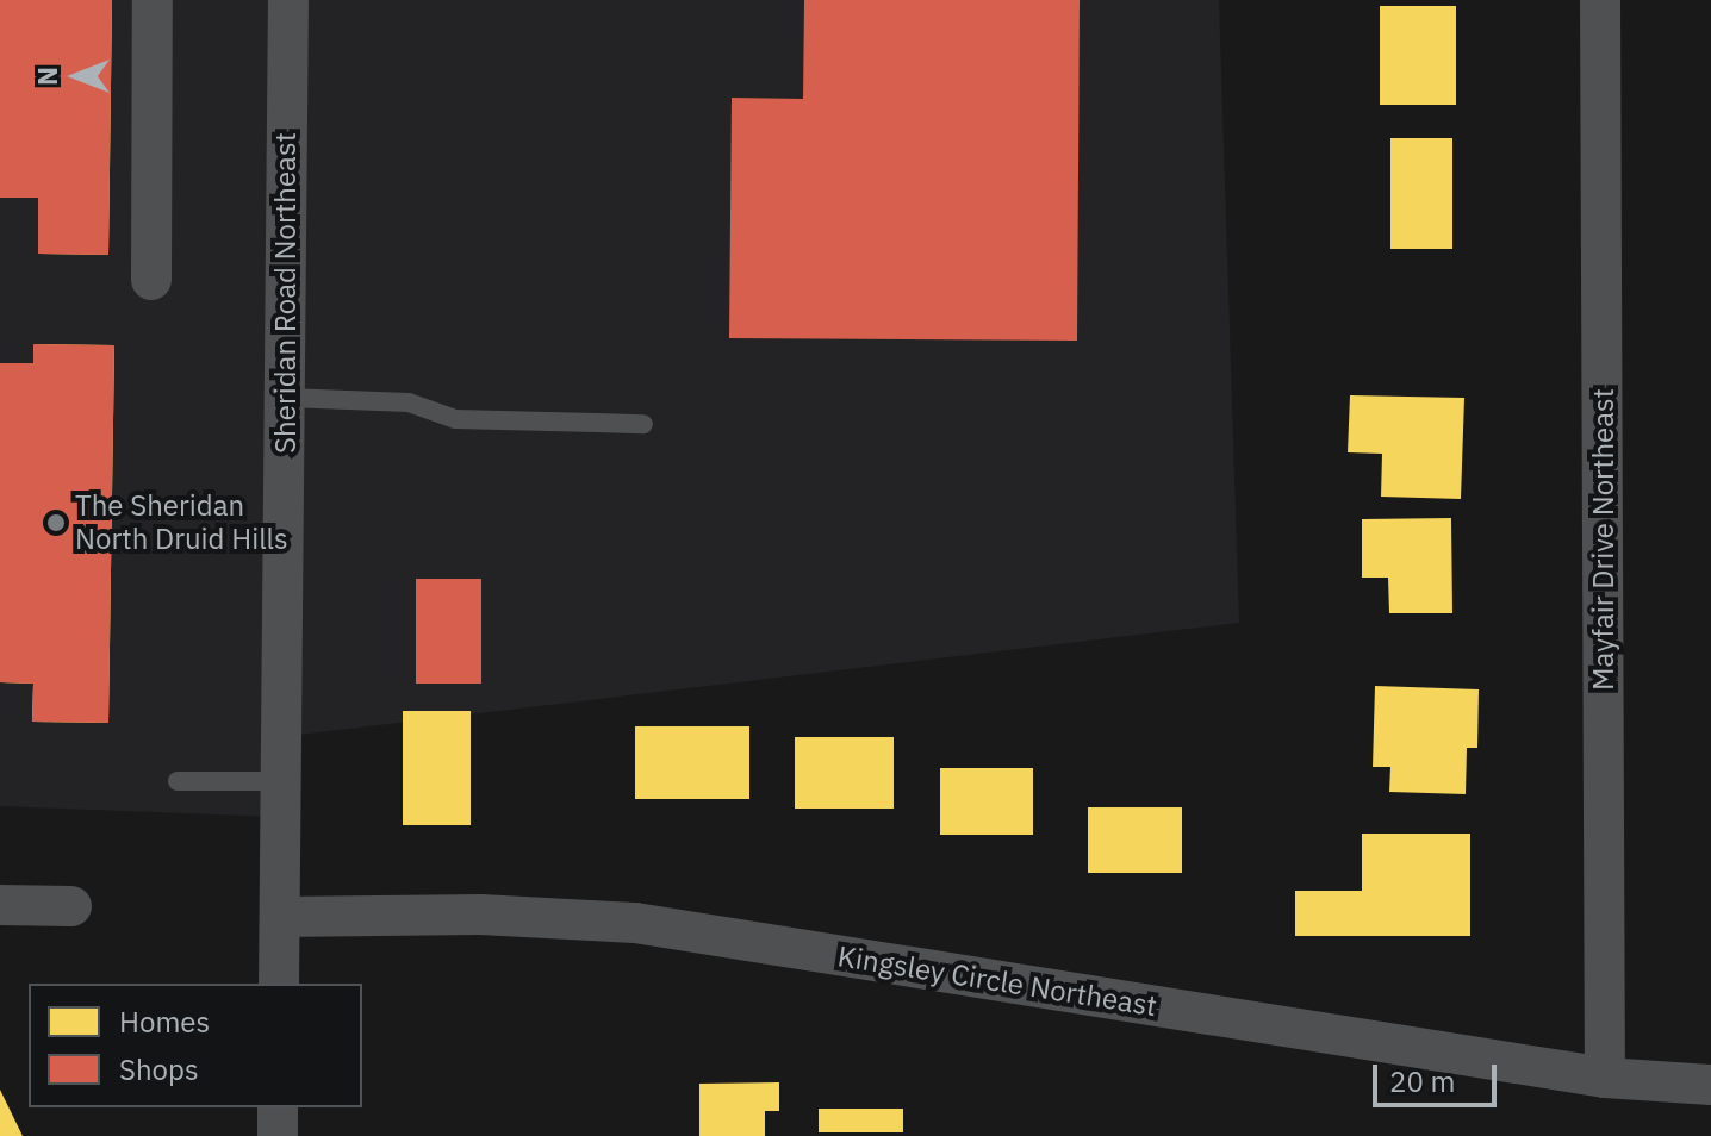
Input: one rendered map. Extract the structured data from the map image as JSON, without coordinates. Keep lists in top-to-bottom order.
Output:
{
  "streets": {
    "street": ["Sheridan Road Northeast", "Mayfair Drive Northeast", "Kingsley Circle Northeast"]
  },
  "crossings": [
    ["Sheridan Road Northeast", "Kingsley Circle Northeast"],
    ["Mayfair Drive Northeast", "Kingsley Circle Northeast"]
  ],
  "places": ["The Sheridan North Druid Hills"],
  "legend": ["Homes", "Shops"],
  "scale_bar": "20 m",
  "north": "left"
}
